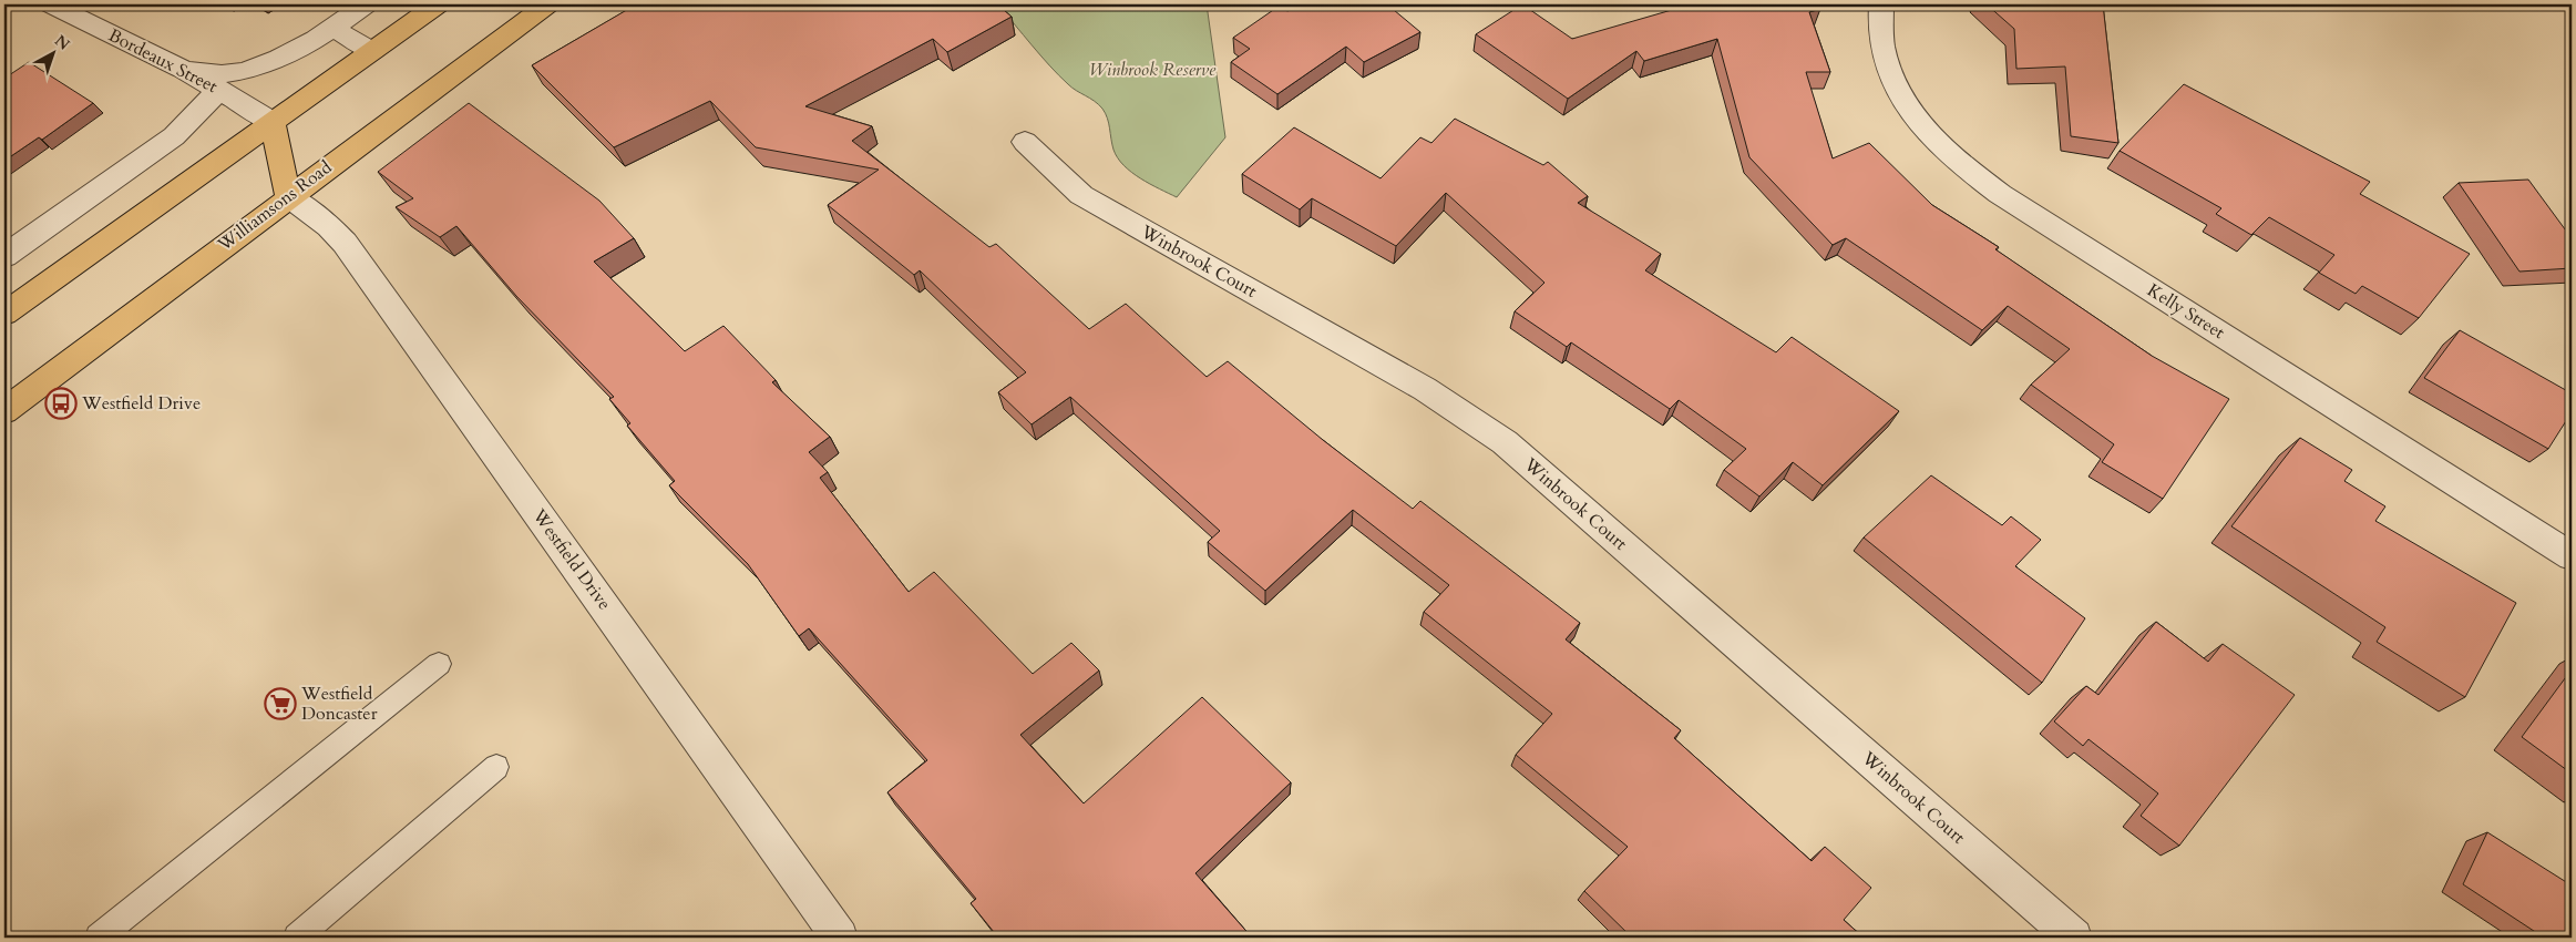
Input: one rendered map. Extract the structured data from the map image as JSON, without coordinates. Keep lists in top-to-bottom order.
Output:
{
  "streets": {
    "main road": ["Williamsons Road"],
    "street": [
      "Bordeaux Street",
      "Winbrook Court",
      "Kelly Street",
      "Westfield Drive"
    ]
  },
  "crossings": [
    ["Williamsons Road", "Westfield Drive"]
  ],
  "parks": ["Winbrook Reserve"],
  "places": {
    "bus stop": ["Westfield Drive"],
    "supermarket": ["Westfield Doncaster"]
  },
  "north": "top right"
}
